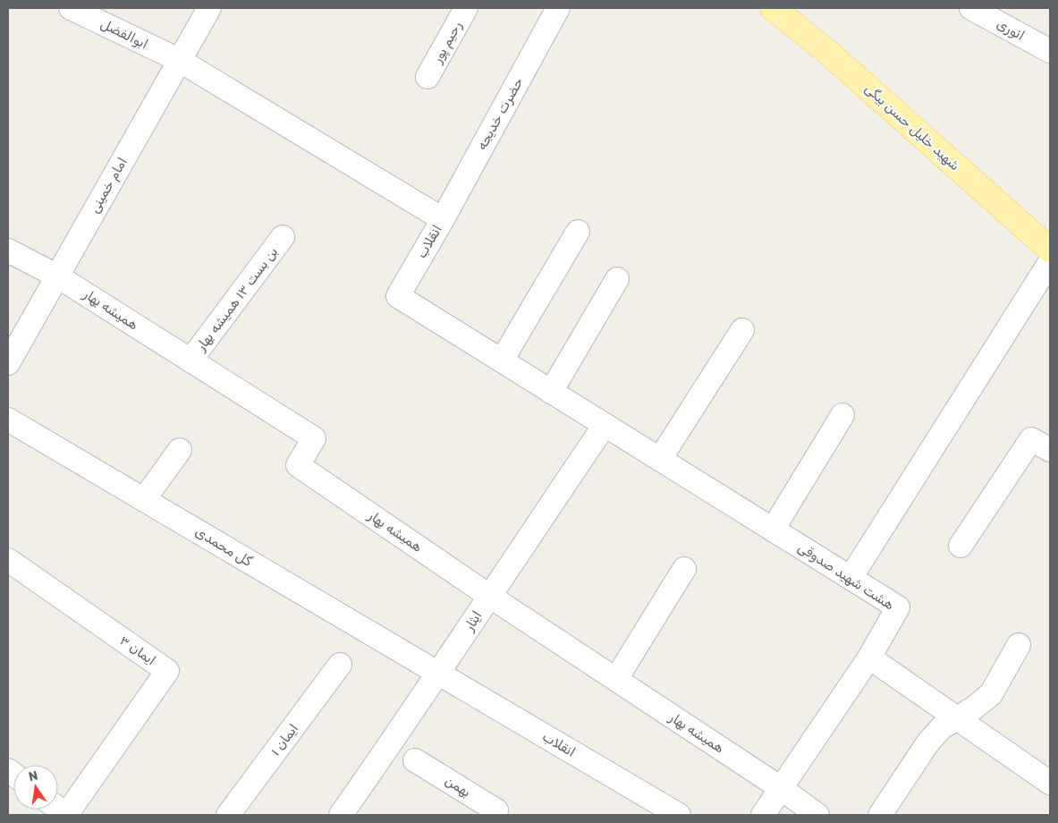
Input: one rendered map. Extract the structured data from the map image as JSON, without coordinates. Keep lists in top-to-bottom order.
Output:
{
  "streets": {
    "main road": ["شهید خلیل حسن بیگی"],
    "street": [
      "انوری",
      "ابوالفضل",
      "رحیم پور",
      "حضرت خدیجه",
      "امام خمینی",
      "انقلاب",
      "بن بست ۱۳ همیشه بهار",
      "همیشه بهار",
      "گل محمدی",
      "هشت شهید صدوقی",
      "ایثار",
      "ایمان ۳",
      "ایمان ۱",
      "بهمن"
    ]
  },
  "crossings": [
    ["ابوالفضل", "امام خمینی"],
    ["ابوالفضل", "انقلاب"],
    ["حضرت خدیجه", "انقلاب"],
    ["امام خمینی", "انقلاب"],
    ["امام خمینی", "همیشه بهار"],
    ["انقلاب", "گل محمدی"],
    ["انقلاب", "هشت شهید صدوقی"],
    ["انقلاب", "ایثار"],
    ["بن بست ۱۳ همیشه بهار", "همیشه بهار"],
    ["همیشه بهار", "ایثار"],
    ["گل محمدی", "ایثار"],
    ["هشت شهید صدوقی", "ایثار"]
  ],
  "north": "top"
}
